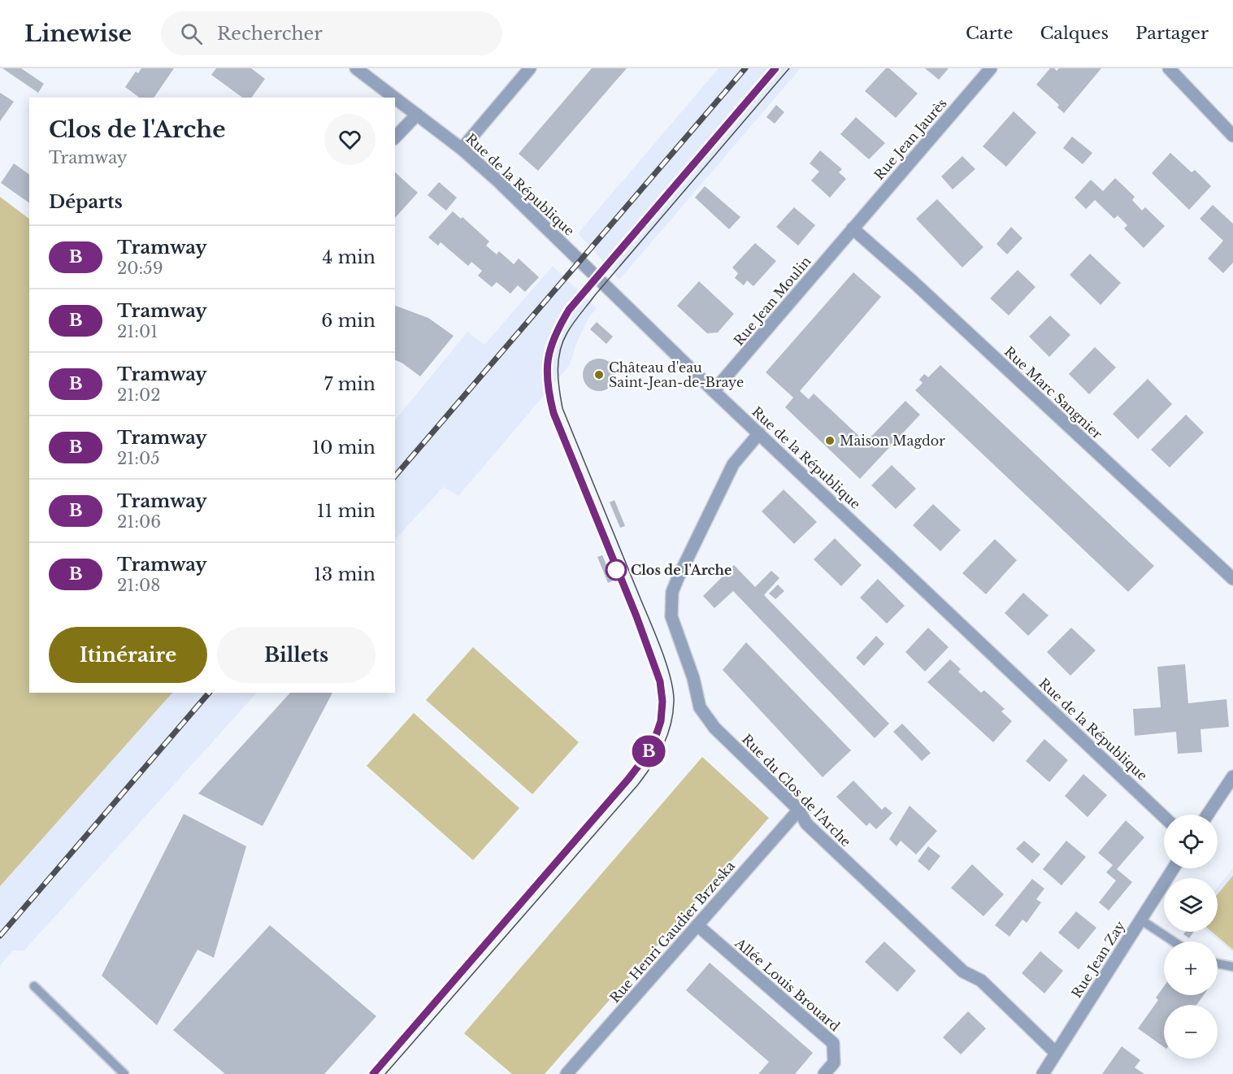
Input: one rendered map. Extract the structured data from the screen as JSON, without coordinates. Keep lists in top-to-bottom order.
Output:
{
  "streets": {
    "street": [
      "Rue Jean Jaurès",
      "Rue de la République",
      "Rue Jean Moulin",
      "Rue Marc Sangnier",
      "Rue du Clos de l'Arche",
      "Rue Henri Gaudier Brzeska",
      "Rue Jean Zay",
      "Allée Louis Brouard"
    ]
  },
  "crossings": [
    ["Rue Jean Jaurès", "Rue Jean Moulin"],
    ["Rue Jean Jaurès", "Rue Marc Sangnier"],
    ["Rue de la République", "Rue Jean Moulin"],
    ["Rue de la République", "Rue du Clos de l'Arche"],
    ["Rue Jean Moulin", "Rue Marc Sangnier"],
    ["Rue du Clos de l'Arche", "Rue Henri Gaudier Brzeska"],
    ["Rue du Clos de l'Arche", "Rue Jean Zay"],
    ["Rue Henri Gaudier Brzeska", "Allée Louis Brouard"]
  ],
  "places": ["Château d'eau Saint-Jean-de-Braye", "Maison Magdor", "Clos de l'Arche"],
  "lines": ["tram line B"],
  "page": {
    "header": "Linewise",
    "search": "Rechercher",
    "nav": ["Carte", "Calques", "Partager"],
    "on_map": "B",
    "heading": [
      ["Clos de l'Arche", "Tramway"],
      "Départs"
    ],
    "list": [
      {
        "mark": "B",
        "name": "Tramway",
        "note": "20:59",
        "value": "4 min"
      },
      {
        "mark": "B",
        "name": "Tramway",
        "note": "21:01",
        "value": "6 min"
      },
      {
        "mark": "B",
        "name": "Tramway",
        "note": "21:02",
        "value": "7 min"
      },
      {
        "mark": "B",
        "name": "Tramway",
        "note": "21:05",
        "value": "10 min"
      },
      {
        "mark": "B",
        "name": "Tramway",
        "note": "21:06",
        "value": "11 min"
      },
      {
        "mark": "B",
        "name": "Tramway",
        "note": "21:08",
        "value": "13 min"
      }
    ],
    "buttons": ["Itinéraire", "Billets"],
    "map_buttons": ["+", "−"]
  }
}
